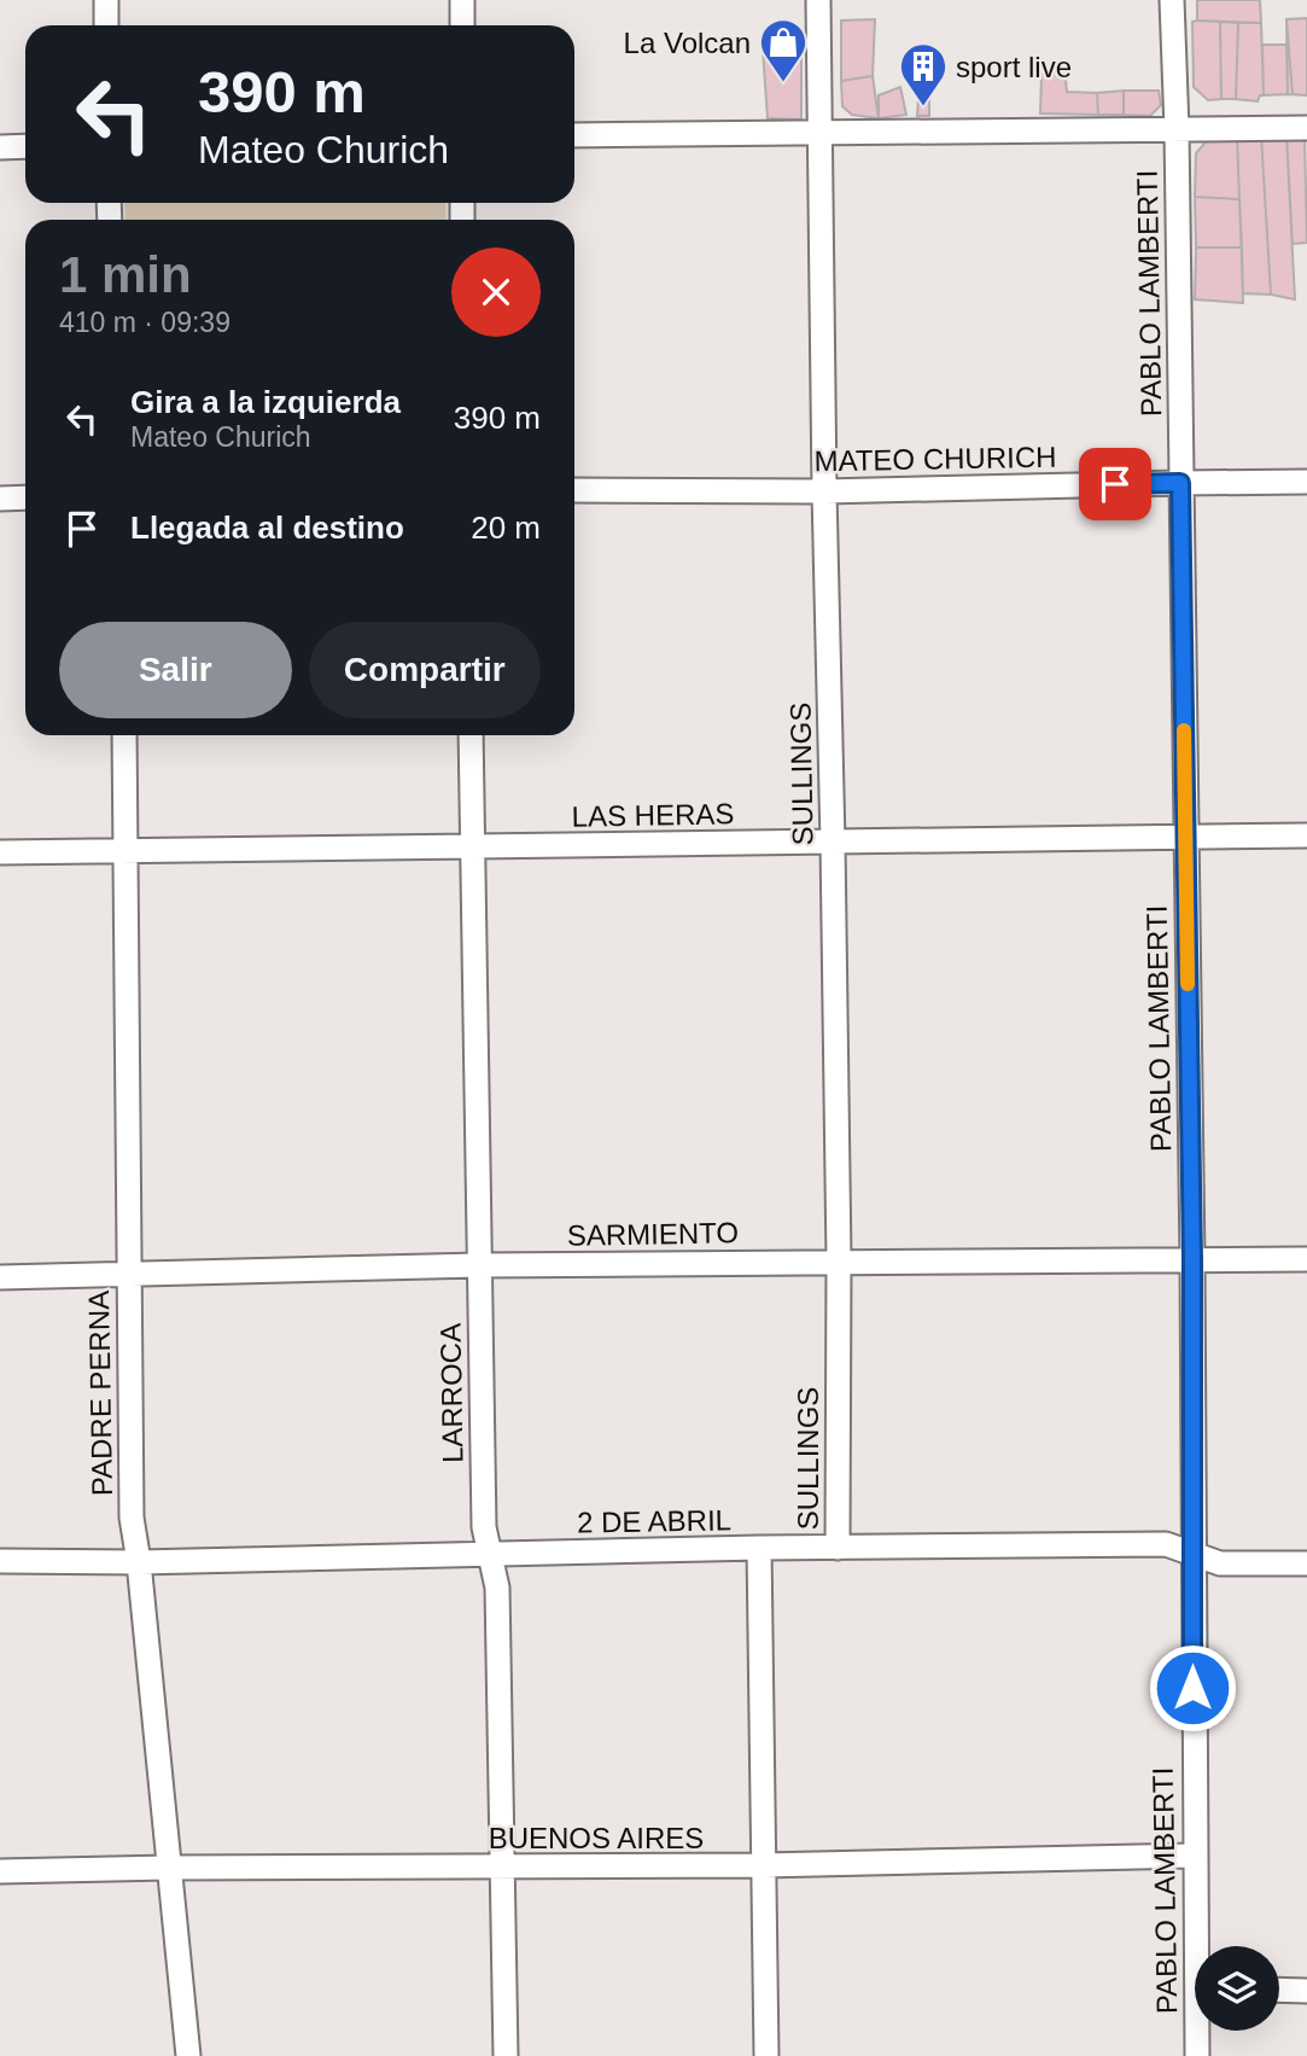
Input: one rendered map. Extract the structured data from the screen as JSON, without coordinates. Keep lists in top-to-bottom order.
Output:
{
  "streets": {
    "street": [
      "PABLO LAMBERTI",
      "MATEO CHURICH",
      "SULLINGS",
      "LAS HERAS",
      "SARMIENTO",
      "PADRE PERNA",
      "LARROCA",
      "2 DE ABRIL",
      "BUENOS AIRES"
    ]
  },
  "crossings": [
    ["PABLO LAMBERTI", "MATEO CHURICH"],
    ["PABLO LAMBERTI", "LAS HERAS"],
    ["PABLO LAMBERTI", "SARMIENTO"],
    ["PABLO LAMBERTI", "2 DE ABRIL"],
    ["PABLO LAMBERTI", "BUENOS AIRES"],
    ["MATEO CHURICH", "SULLINGS"],
    ["SULLINGS", "LAS HERAS"],
    ["SULLINGS", "SARMIENTO"],
    ["SULLINGS", "2 DE ABRIL"],
    ["SULLINGS", "BUENOS AIRES"],
    ["LAS HERAS", "PADRE PERNA"],
    ["LAS HERAS", "LARROCA"],
    ["SARMIENTO", "PADRE PERNA"],
    ["SARMIENTO", "LARROCA"],
    ["PADRE PERNA", "2 DE ABRIL"],
    ["PADRE PERNA", "BUENOS AIRES"],
    ["LARROCA", "2 DE ABRIL"],
    ["LARROCA", "BUENOS AIRES"]
  ],
  "places": {
    "shop": ["La Volcan"],
    "building": ["sport live"]
  },
  "page": {
    "turn": ["390 m", "Mateo Churich"],
    "heading": ["1 min", "410 m · 09:39"],
    "list": [
      {
        "name": "Gira a la izquierda",
        "note": "Mateo Churich",
        "value": "390 m"
      },
      {
        "name": "Llegada al destino",
        "value": "20 m"
      }
    ],
    "buttons": ["Salir", "Compartir"]
  }
}
